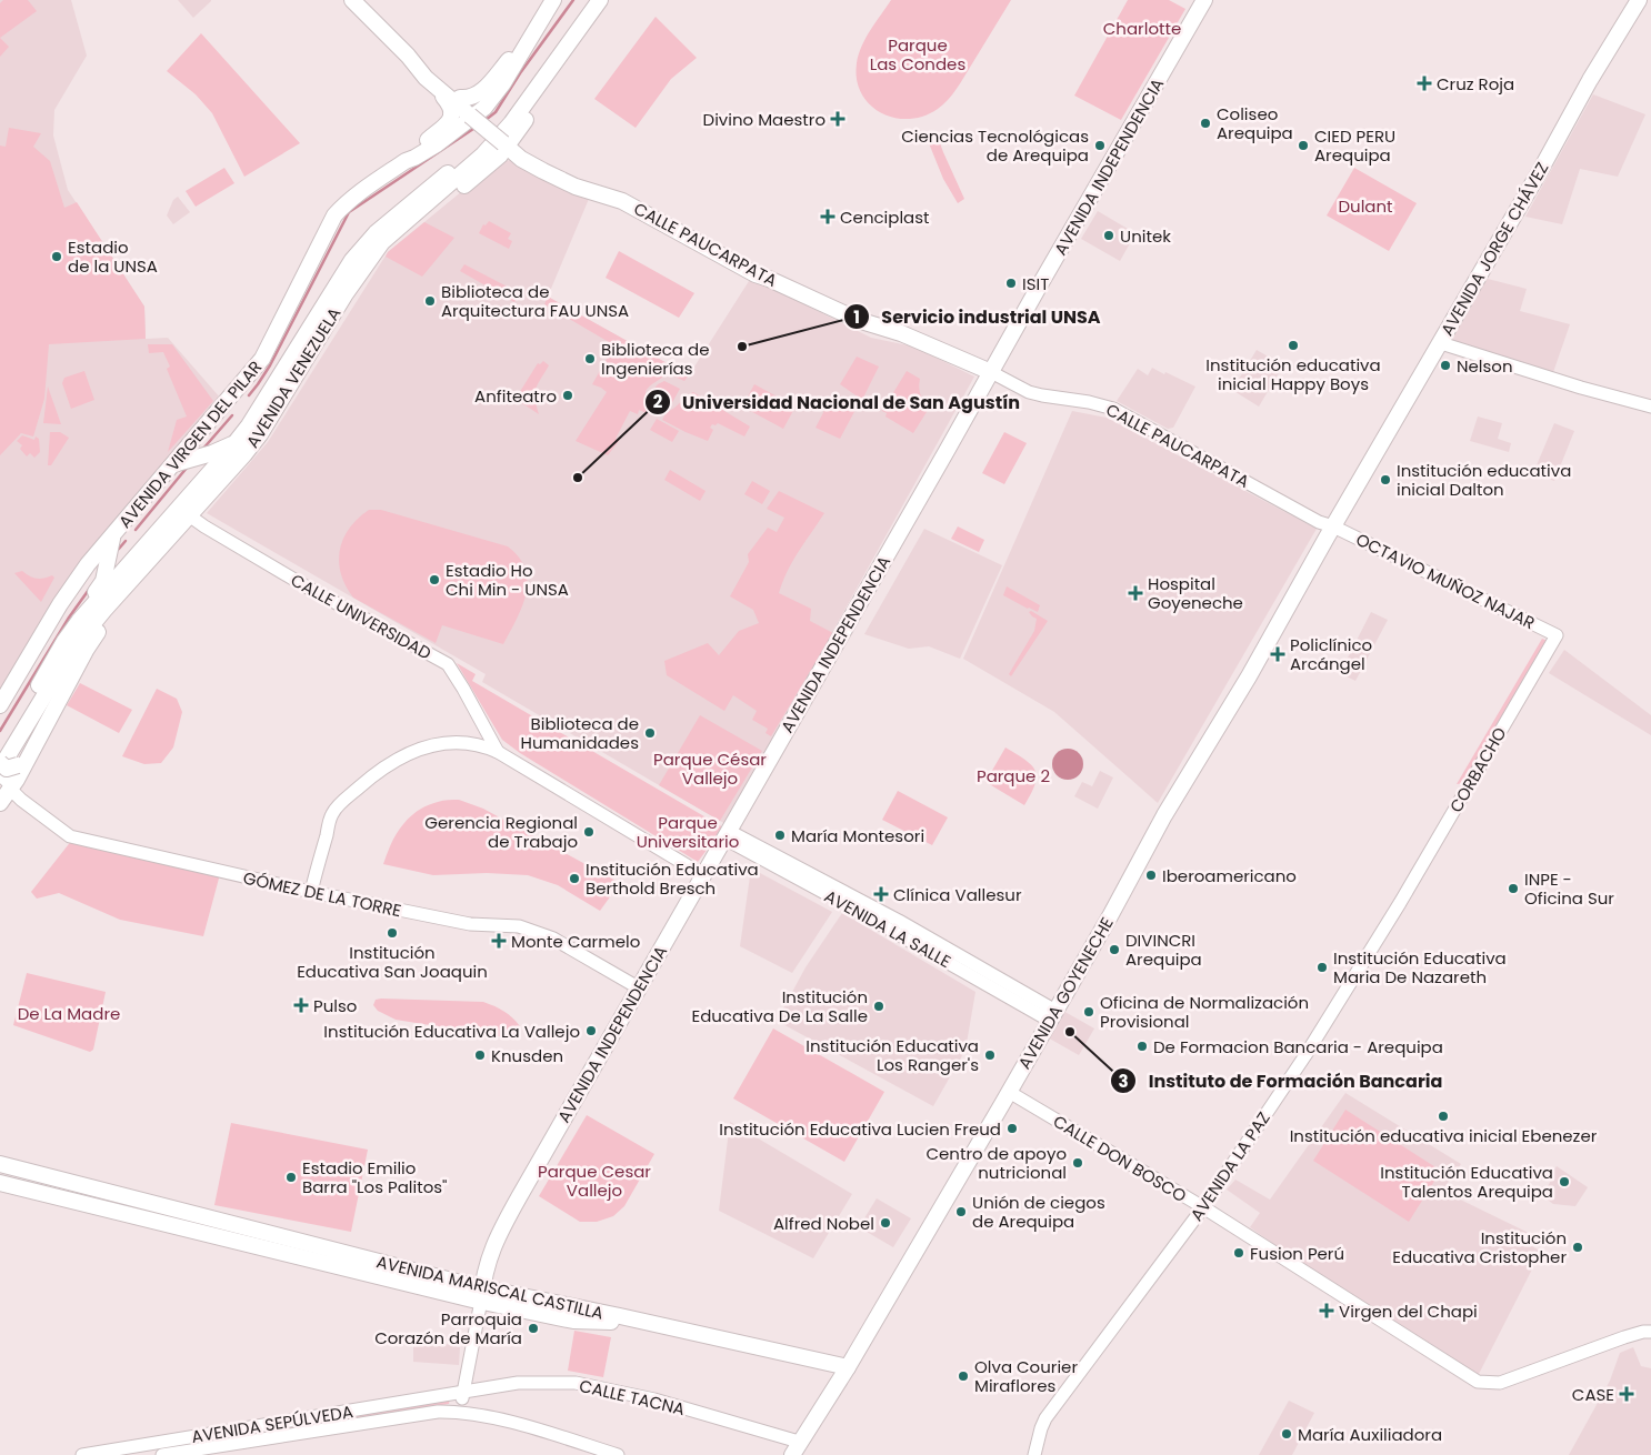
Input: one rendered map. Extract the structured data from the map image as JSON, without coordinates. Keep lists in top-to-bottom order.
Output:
{
  "streets": {
    "main road": [
      "AVENIDA INDEPENDENCIA",
      "CALLE PAUCARPATA",
      "AVENIDA JORGE CHÁVEZ",
      "AVENIDA VENEZUELA",
      "AVENIDA VIRGEN DEL PILAR",
      "AVENIDA GOYENECHE",
      "AVENIDA MARISCAL CASTILLA"
    ],
    "street": [
      "OCTAVIO MUÑOZ NAJAR",
      "CALLE UNIVERSIDAD",
      "CORBACHO",
      "GÓMEZ DE LA TORRE",
      "AVENIDA LA SALLE",
      "CALLE DON BOSCO",
      "AVENIDA LA PAZ",
      "CALLE TACNA",
      "AVENIDA SEPÚLVEDA"
    ]
  },
  "crossings": [
    ["AVENIDA INDEPENDENCIA", "CALLE PAUCARPATA"],
    ["AVENIDA INDEPENDENCIA", "GÓMEZ DE LA TORRE"],
    ["AVENIDA INDEPENDENCIA", "AVENIDA LA SALLE"],
    ["AVENIDA INDEPENDENCIA", "AVENIDA MARISCAL CASTILLA"],
    ["AVENIDA INDEPENDENCIA", "CALLE TACNA"],
    ["AVENIDA INDEPENDENCIA", "AVENIDA SEPÚLVEDA"],
    ["CALLE PAUCARPATA", "AVENIDA JORGE CHÁVEZ"],
    ["CALLE PAUCARPATA", "OCTAVIO MUÑOZ NAJAR"],
    ["CALLE PAUCARPATA", "AVENIDA GOYENECHE"],
    ["AVENIDA JORGE CHÁVEZ", "OCTAVIO MUÑOZ NAJAR"],
    ["AVENIDA JORGE CHÁVEZ", "AVENIDA GOYENECHE"],
    ["AVENIDA VENEZUELA", "CALLE UNIVERSIDAD"],
    ["AVENIDA VENEZUELA", "GÓMEZ DE LA TORRE"],
    ["OCTAVIO MUÑOZ NAJAR", "CORBACHO"],
    ["OCTAVIO MUÑOZ NAJAR", "AVENIDA GOYENECHE"],
    ["CORBACHO", "AVENIDA LA PAZ"],
    ["AVENIDA LA SALLE", "AVENIDA GOYENECHE"],
    ["AVENIDA GOYENECHE", "CALLE DON BOSCO"],
    ["AVENIDA GOYENECHE", "CALLE TACNA"],
    ["CALLE DON BOSCO", "AVENIDA LA PAZ"],
    ["CALLE TACNA", "AVENIDA SEPÚLVEDA"]
  ],
  "parks": [
    "Charlotte",
    "Parque Las Condes",
    "Dulant",
    "Parque César Vallejo",
    "Parque 2",
    "Parque Universitario",
    "De La Madre",
    "Parque Cesar Vallejo"
  ],
  "places": {
    "health": [
      "Cruz Roja",
      "Divino Maestro",
      "Cenciplast",
      "Hospital Goyeneche",
      "Policlínico Arcángel",
      "Clínica Vallesur",
      "Monte Carmelo",
      "Pulso",
      "Virgen del Chapi",
      "CASE"
    ],
    "other": [
      "Coliseo Arequipa",
      "Ciencias Tecnológicas de Arequipa",
      "CIED PERU Arequipa",
      "Unitek",
      "Estadio de la UNSA",
      "ISIT",
      "Biblioteca de Arquitectura FAU UNSA",
      "Institución educativa inicial Happy Boys",
      "Servicio industrial UNSA",
      "Biblioteca de Ingenierías",
      "Nelson",
      "Anfiteatro",
      "Universidad Nacional de San Agustín",
      "Institución educativa inicial Dalton",
      "Estadio Ho Chi Min - UNSA",
      "Biblioteca de Humanidades",
      "Gerencia Regional de Trabajo",
      "María Montesori",
      "Iberoamericano",
      "Institución Educativa Berthold Bresch",
      "INPE - Oficina Sur",
      "Institución Educativa San Joaquin",
      "DIVINCRI Arequipa",
      "Institución Educativa Maria De Nazareth",
      "Institución Educativa De La Salle",
      "Oficina de Normalización Provisional",
      "Institución Educativa La Vallejo",
      "Instituto de Formación Bancaria",
      "De Formacion Bancaria - Arequipa",
      "Knusden",
      "Institución Educativa Los Ranger's",
      "Institución educativa inicial Ebenezer",
      "Institución Educativa Lucien Freud",
      "Centro de apoyo nutricional",
      "Estadio Emilio Barra \"Los Palitos\"",
      "Institución Educativa Talentos Arequipa",
      "Unión de ciegos de Arequipa",
      "Alfred Nobel",
      "Institución Educativa Cristopher",
      "Fusion Perú",
      "Parroquia Corazón de María",
      "Olva Courier Miraflores",
      "María Auxiliadora"
    ]
  }
}
